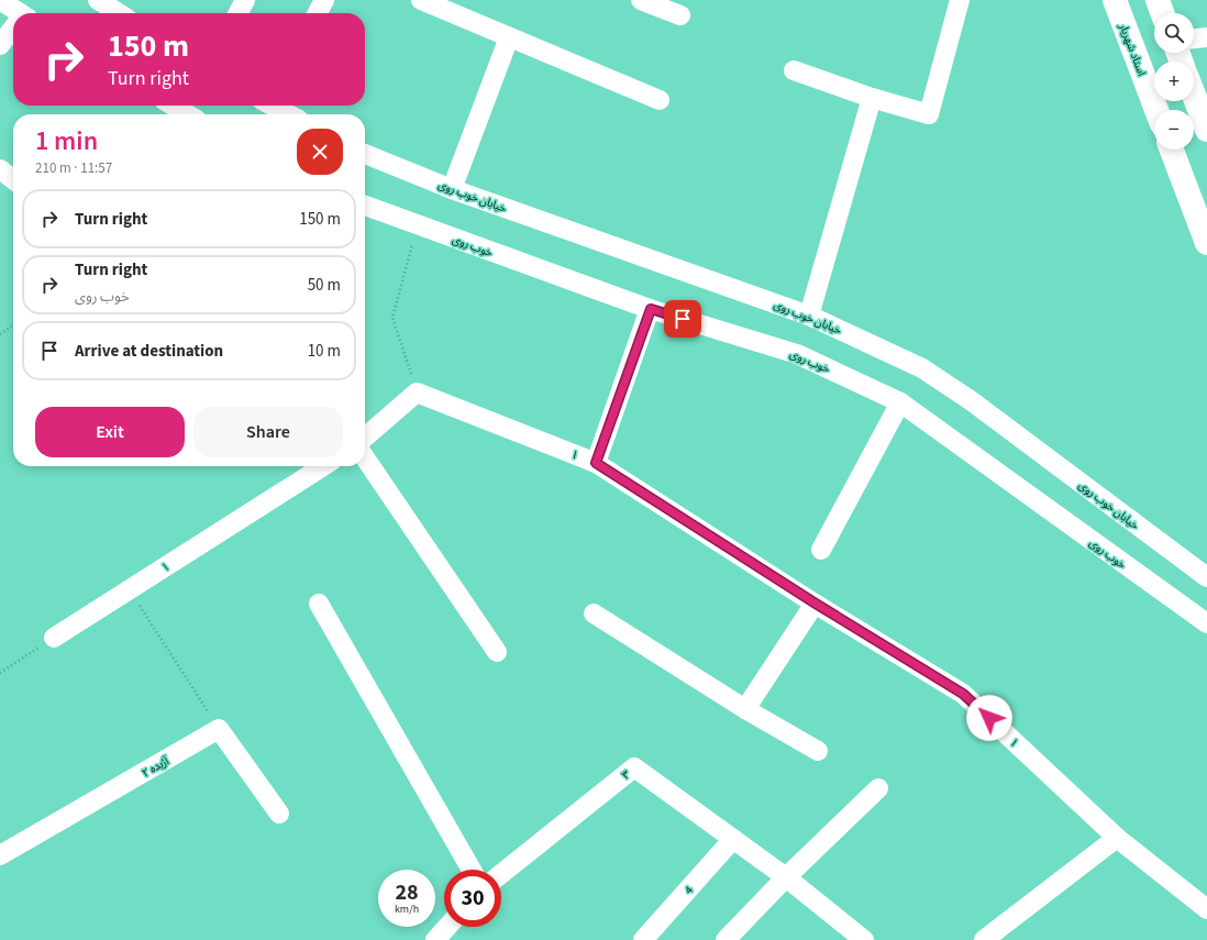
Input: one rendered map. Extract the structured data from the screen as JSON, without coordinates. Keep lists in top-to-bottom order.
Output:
{
  "streets": {
    "main road": ["استاد شهریار"],
    "street": [
      "خیابان خوب روی",
      "خوب روی",
      "۱",
      "آژیده ۲",
      "۳",
      "4"
    ]
  },
  "crossings": [
    ["۳", "4"]
  ],
  "page": {
    "map_buttons": ["+", "−"],
    "turn": ["150 m", "Turn right"],
    "heading": ["1 min", "210 m · 11:57"],
    "list": [
      {
        "name": "Turn right",
        "value": "150 m"
      },
      {
        "name": "Turn right",
        "note": "خوب روی",
        "value": "50 m"
      },
      {
        "name": "Arrive at destination",
        "value": "10 m"
      }
    ],
    "buttons": ["Exit", "Share"],
    "speed": "28 km/h",
    "limit": "30"
  }
}
